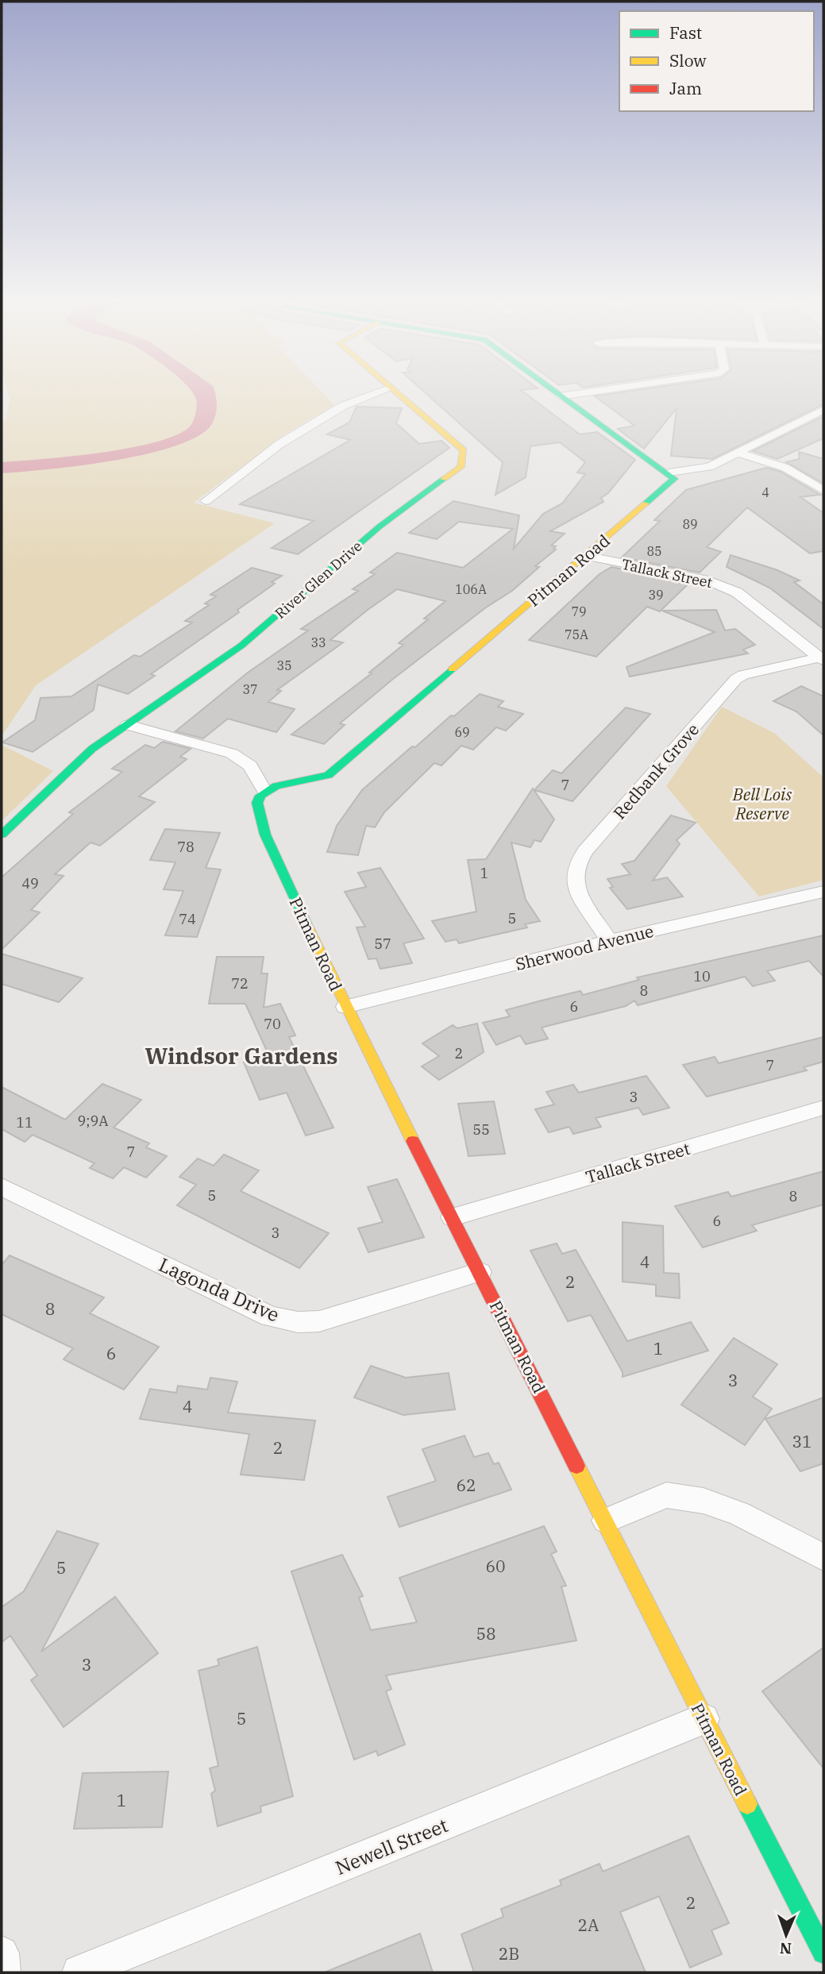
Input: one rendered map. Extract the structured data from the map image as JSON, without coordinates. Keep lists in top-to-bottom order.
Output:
{
  "streets": {
    "street": [
      "Pitman Road",
      "Tallack Street",
      "River Glen Drive",
      "Redbank Grove",
      "Sherwood Avenue",
      "Lagonda Drive",
      "Newell Street"
    ]
  },
  "crossings": [
    ["Pitman Road", "Tallack Street"],
    ["Pitman Road", "Sherwood Avenue"],
    ["Pitman Road", "Lagonda Drive"],
    ["Pitman Road", "Newell Street"],
    ["Tallack Street", "Redbank Grove"],
    ["Redbank Grove", "Sherwood Avenue"]
  ],
  "districts": ["Windsor Gardens"],
  "parks": ["Bell Lois Reserve"],
  "house_numbers": [
    "4",
    "89",
    "85",
    "106A",
    "39",
    "79",
    "75A",
    "33",
    "35",
    "37",
    "69",
    "7",
    "78",
    "1",
    "49",
    "5",
    "74",
    "57",
    "10",
    "72",
    "8",
    "6",
    "70",
    "2",
    "7",
    "3",
    "9;9A",
    "11",
    "55",
    "7",
    "5",
    "8",
    "6",
    "3",
    "4",
    "2",
    "8",
    "1",
    "6",
    "3",
    "4",
    "31",
    "2",
    "62",
    "60",
    "5",
    "58",
    "3",
    "5",
    "1",
    "2",
    "2A",
    "2B"
  ],
  "legend": ["Fast", "Slow", "Jam"],
  "north": "bottom"
}
